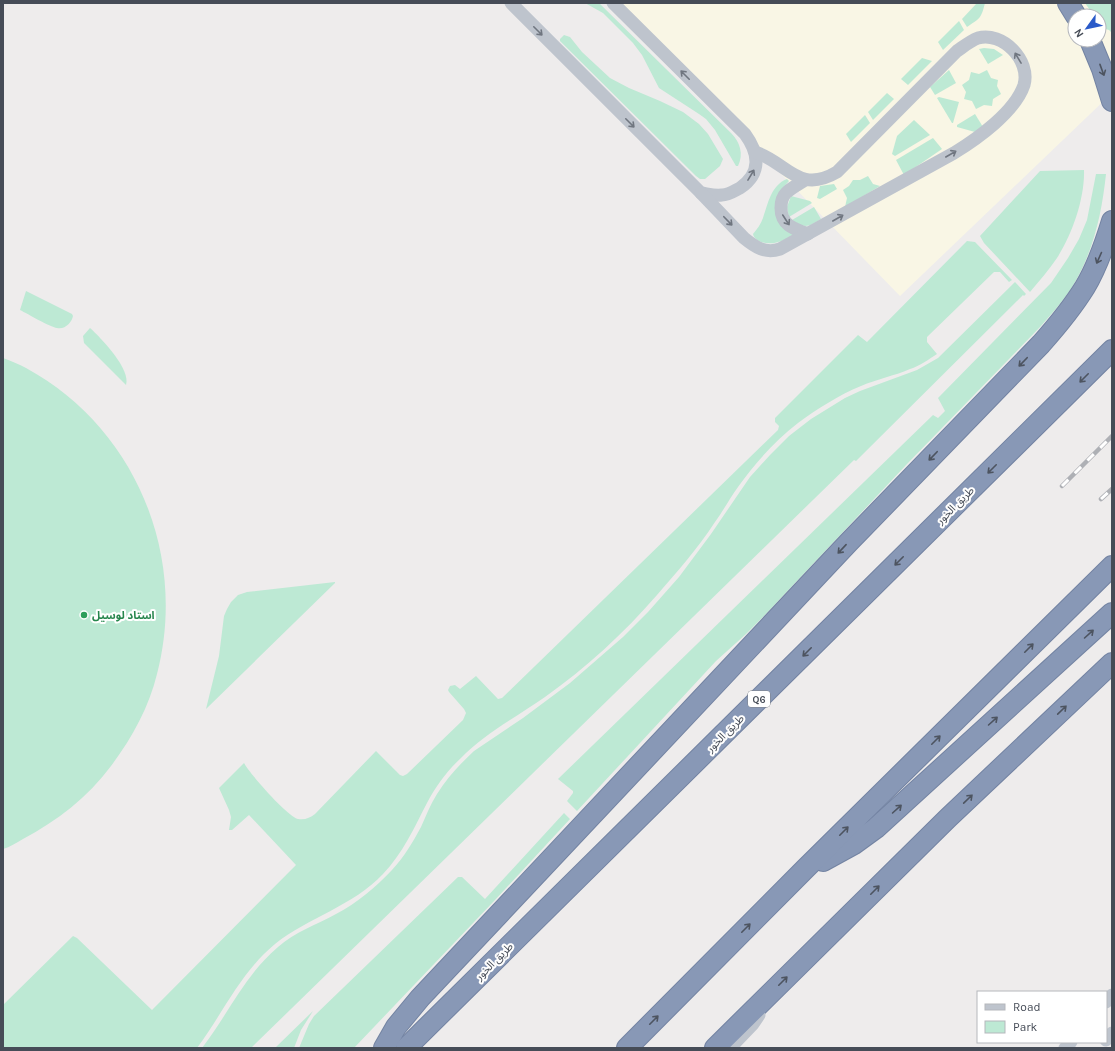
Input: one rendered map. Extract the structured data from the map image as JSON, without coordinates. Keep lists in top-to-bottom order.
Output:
{
  "streets": {
    "highway": ["طريق الخور", "Q6"]
  },
  "places": ["استاد لوسيل"],
  "legend": ["Road", "Park"],
  "north": "bottom left"
}
